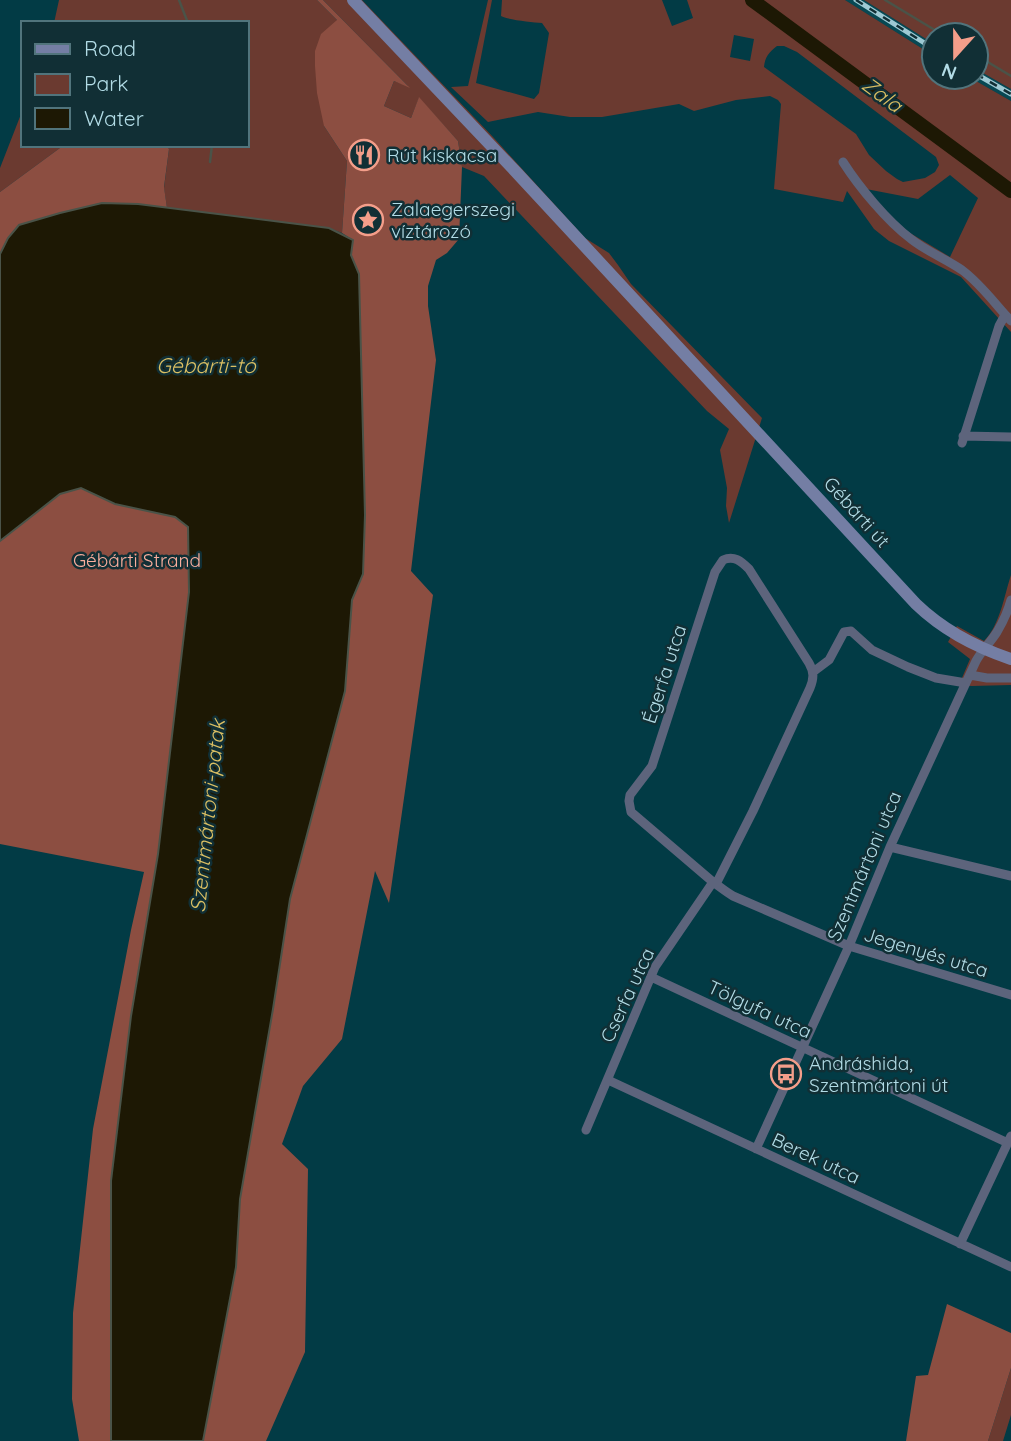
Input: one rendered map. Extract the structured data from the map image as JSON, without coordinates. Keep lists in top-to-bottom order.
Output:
{
  "streets": {
    "main road": ["Gébárti út"],
    "street": [
      "Égerfa utca",
      "Szentmártoni utca",
      "Jegenyés utca",
      "Cserfa utca",
      "Tölgyfa utca",
      "Berek utca"
    ]
  },
  "crossings": [
    ["Gébárti út", "Szentmártoni utca"],
    ["Égerfa utca", "Jegenyés utca"],
    ["Égerfa utca", "Cserfa utca"],
    ["Szentmártoni utca", "Jegenyés utca"],
    ["Szentmártoni utca", "Cserfa utca"],
    ["Szentmártoni utca", "Tölgyfa utca"],
    ["Szentmártoni utca", "Berek utca"],
    ["Jegenyés utca", "Cserfa utca"],
    ["Cserfa utca", "Tölgyfa utca"],
    ["Cserfa utca", "Berek utca"]
  ],
  "water": ["Zala", "Gébárti-tó", "Szentmártoni-patak"],
  "parks": ["Gébárti Strand"],
  "places": {
    "restaurant": ["Rút kiskacsa"],
    "place": ["Zalaegerszegi víztározó"],
    "bus stop": ["Andráshida, Szentmártoni út"]
  },
  "legend": ["Road", "Park", "Water"],
  "north": "bottom"
}
